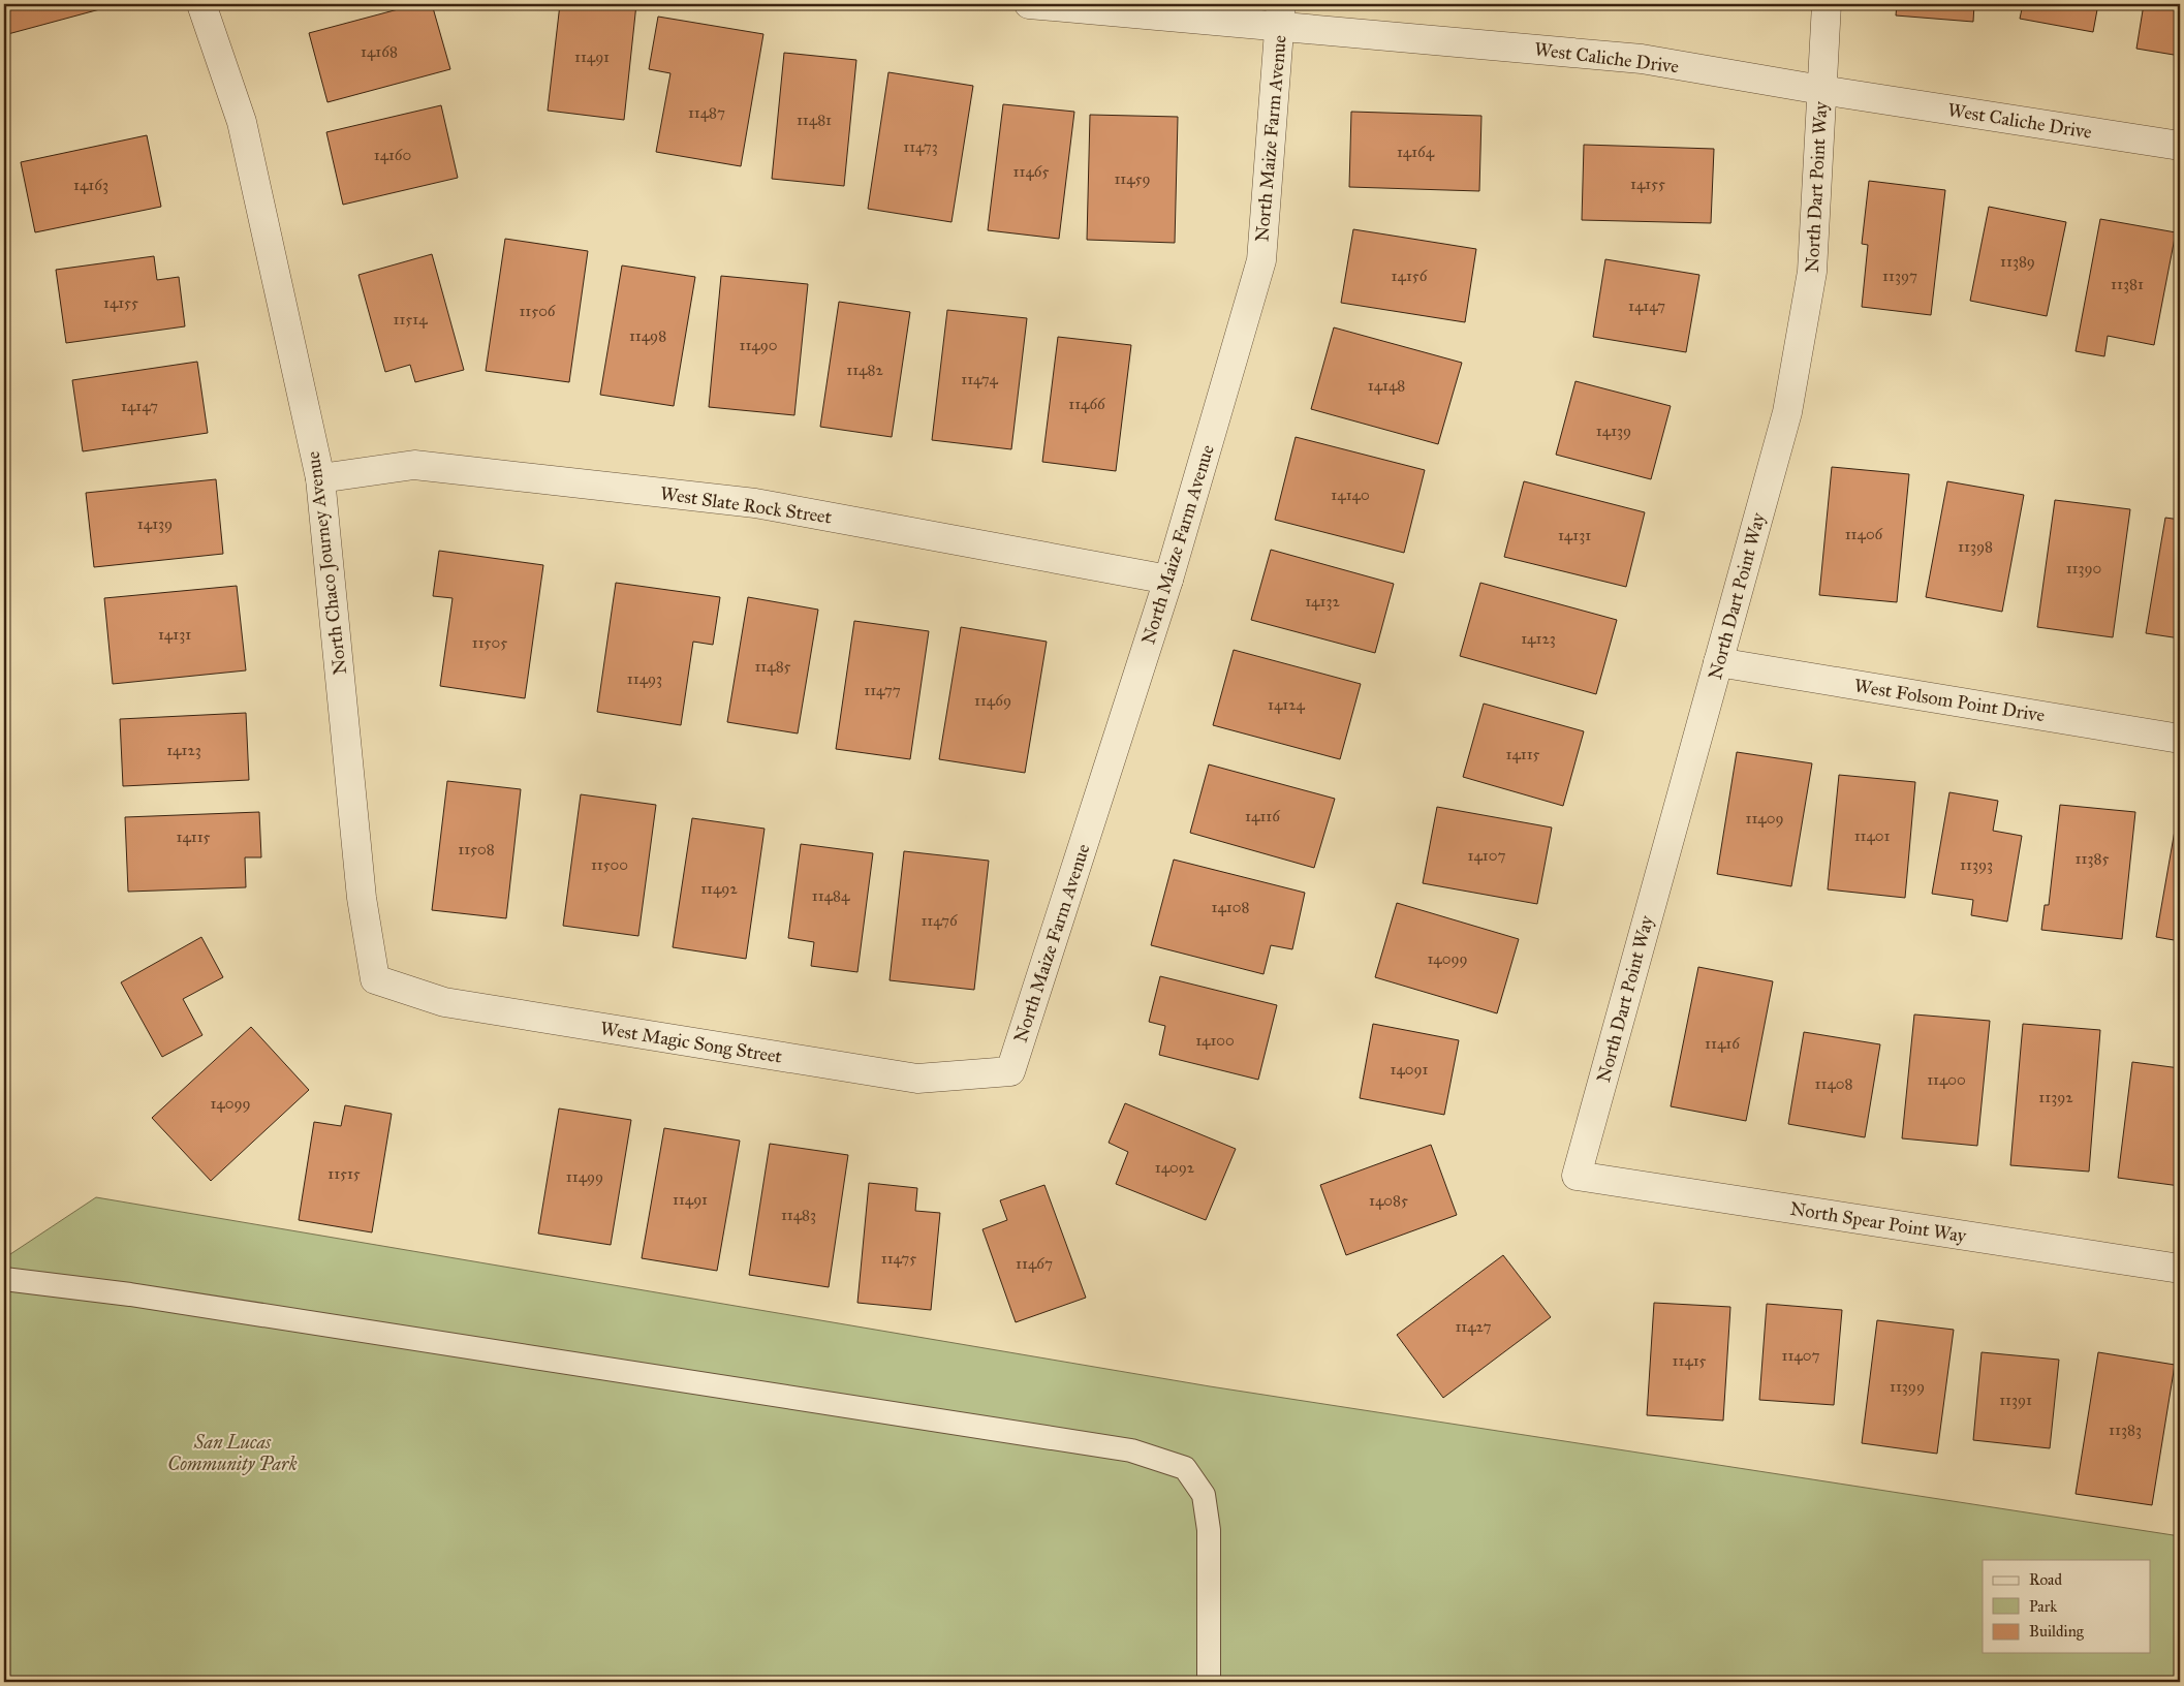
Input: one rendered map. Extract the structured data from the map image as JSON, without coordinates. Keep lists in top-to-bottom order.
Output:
{
  "streets": {
    "street": [
      "West Caliche Drive",
      "North Maize Farm Avenue",
      "North Dart Point Way",
      "West Slate Rock Street",
      "North Chaco Journey Avenue",
      "West Folsom Point Drive",
      "West Magic Song Street",
      "North Spear Point Way"
    ]
  },
  "crossings": [
    ["West Caliche Drive", "North Maize Farm Avenue"],
    ["West Caliche Drive", "North Dart Point Way"],
    ["North Maize Farm Avenue", "West Slate Rock Street"],
    ["North Maize Farm Avenue", "West Magic Song Street"],
    ["North Dart Point Way", "West Folsom Point Drive"],
    ["North Dart Point Way", "North Spear Point Way"],
    ["West Slate Rock Street", "North Chaco Journey Avenue"],
    ["North Chaco Journey Avenue", "West Magic Song Street"]
  ],
  "parks": ["San Lucas Community Park"],
  "house_numbers": [
    "14168",
    "11491",
    "11487",
    "11481",
    "11473",
    "14164",
    "14160",
    "11465",
    "11459",
    "14155",
    "14163",
    "11389",
    "14156",
    "11397",
    "11381",
    "14155",
    "14147",
    "11506",
    "11514",
    "11498",
    "11490",
    "11482",
    "11474",
    "14148",
    "11466",
    "14147",
    "14139",
    "14140",
    "14139",
    "11406",
    "14131",
    "11398",
    "11390",
    "14132",
    "14131",
    "14123",
    "11505",
    "11485",
    "11493",
    "11477",
    "11469",
    "14124",
    "14123",
    "14115",
    "14116",
    "11409",
    "11401",
    "14115",
    "11508",
    "14107",
    "11385",
    "11500",
    "11393",
    "11492",
    "11484",
    "14108",
    "11476",
    "14099",
    "14100",
    "11416",
    "14091",
    "11400",
    "11408",
    "11392",
    "14099",
    "14092",
    "11515",
    "11499",
    "11491",
    "14085",
    "11483",
    "11475",
    "11467",
    "11427",
    "11407",
    "11415",
    "11399",
    "11391",
    "11383"
  ],
  "legend": ["Road", "Park", "Building"]
}
